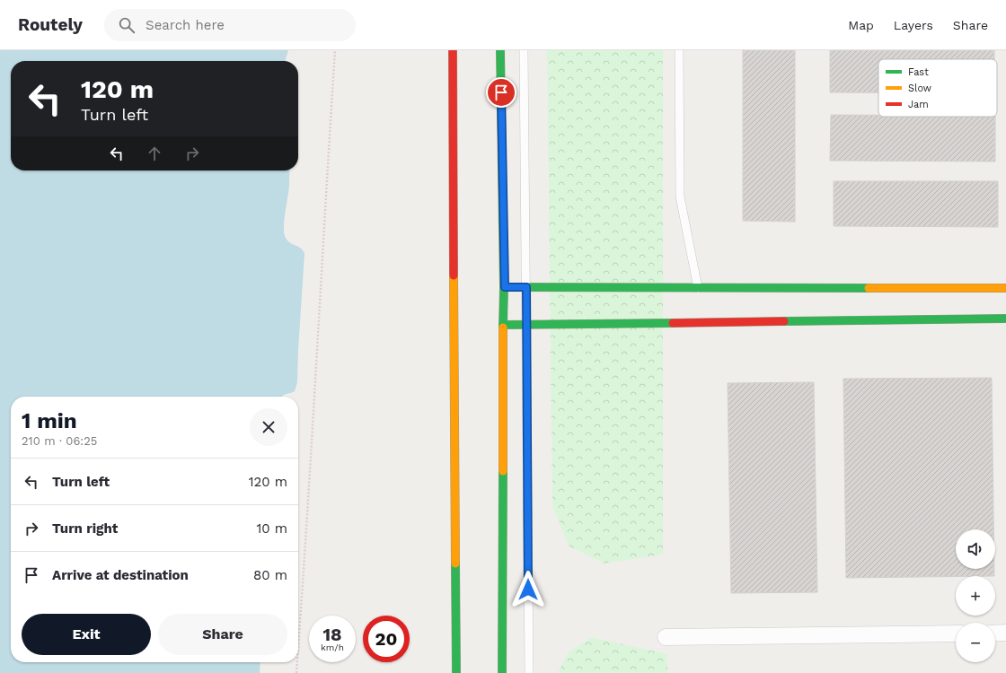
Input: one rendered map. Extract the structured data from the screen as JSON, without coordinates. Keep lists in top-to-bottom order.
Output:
{
  "legend": ["Fast", "Slow", "Jam"],
  "page": {
    "header": "Routely",
    "search": "Search here",
    "nav": ["Map", "Layers", "Share"],
    "turn": ["120 m", "Turn left"],
    "heading": ["1 min", "210 m · 06:25"],
    "list": [
      {
        "name": "Turn left",
        "value": "120 m"
      },
      {
        "name": "Turn right",
        "value": "10 m"
      },
      {
        "name": "Arrive at destination",
        "value": "80 m"
      }
    ],
    "map_buttons": ["+", "−"],
    "buttons": ["Exit", "Share"],
    "speed": "18 km/h",
    "limit": "20"
  }
}
